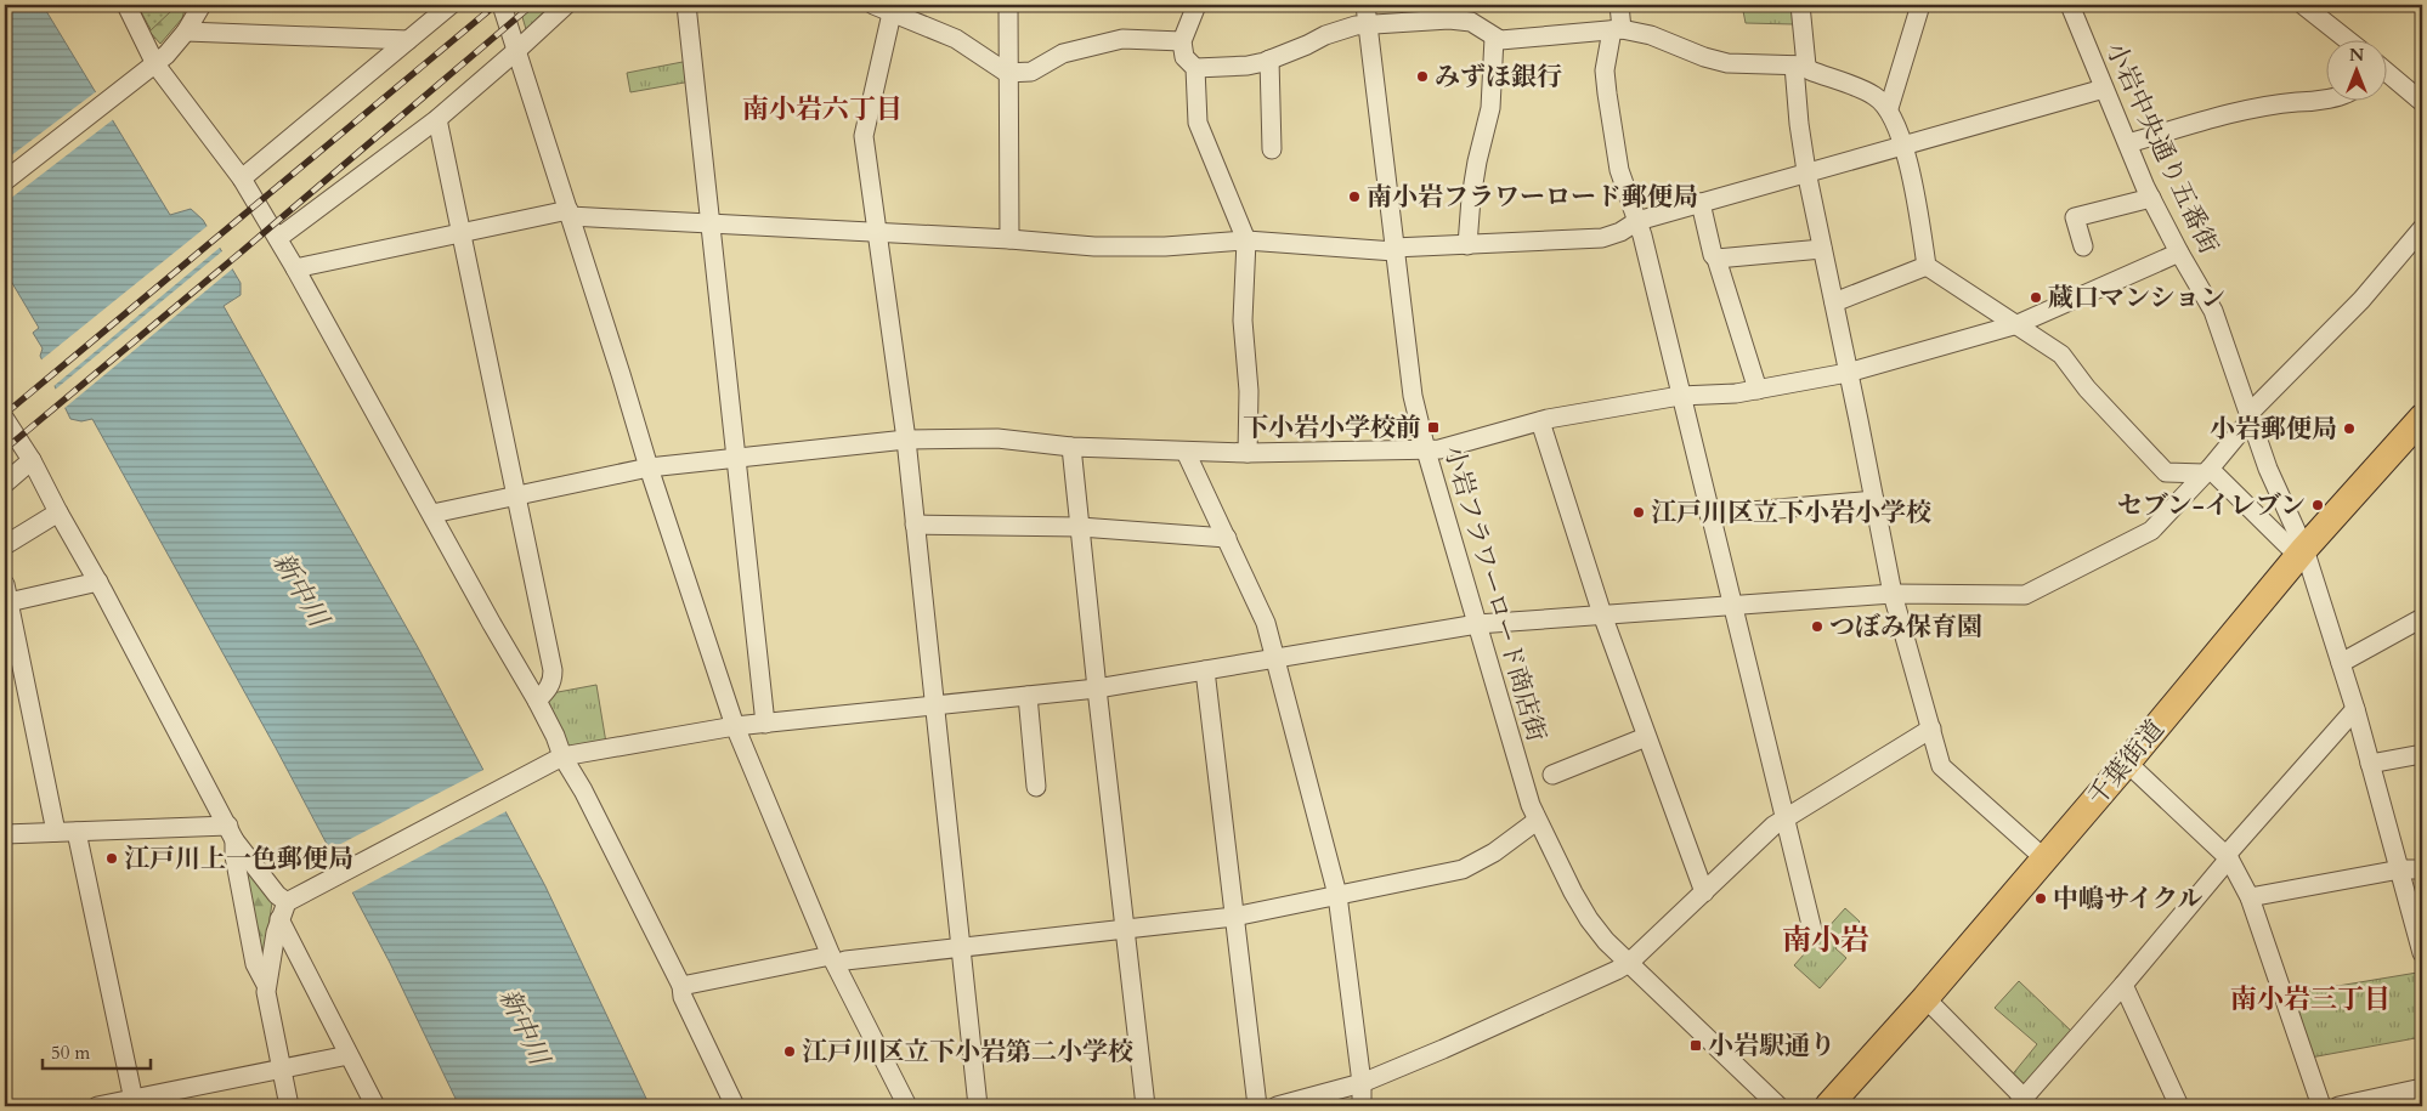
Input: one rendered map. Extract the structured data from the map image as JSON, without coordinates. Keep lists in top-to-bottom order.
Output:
{
  "streets": {
    "highway": ["千葉街道"],
    "street": ["小岩中央通り五番街", "小岩フラワーロード商店街"]
  },
  "crossings": [
    ["小岩中央通り五番街", "千葉街道"]
  ],
  "districts": ["南小岩六丁目", "南小岩", "南小岩三丁目"],
  "water": ["新中川"],
  "places": {
    "other": [
      "みずほ銀行",
      "南小岩フラワーロード郵便局",
      "蔵口マンション",
      "小岩郵便局",
      "セブン-イレブン",
      "江戸川区立下小岩小学校",
      "つぼみ保育園",
      "江戸川上一色郵便局",
      "中嶋サイクル",
      "江戸川区立下小岩第二小学校"
    ],
    "transit": ["下小岩小学校前", "小岩駅通り"]
  },
  "scale_bar": "50 m",
  "north": "top"
}
